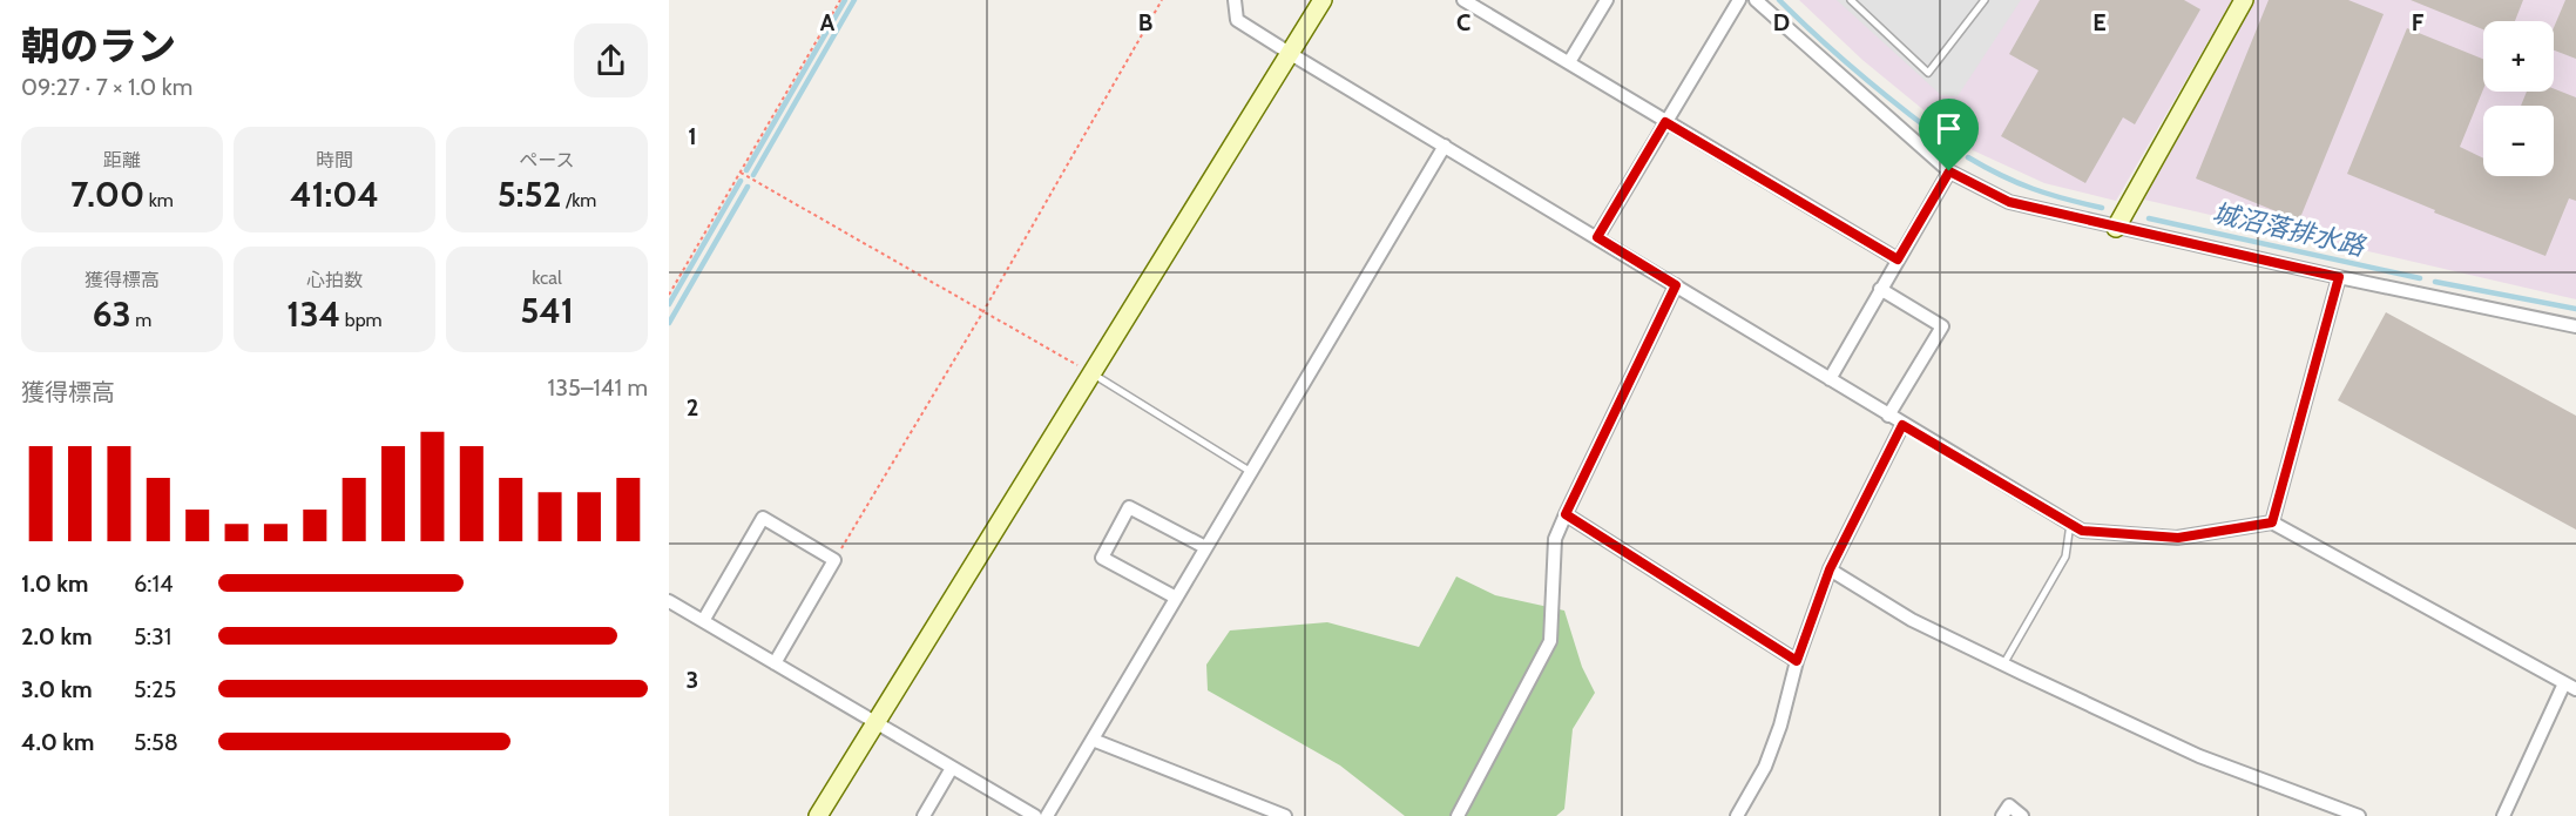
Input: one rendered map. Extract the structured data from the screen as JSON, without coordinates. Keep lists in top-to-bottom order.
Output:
{
  "water": ["城沼落排水路"],
  "page": {
    "heading": ["朝のラン", "09:27 · 7 × 1.0 km"],
    "map_buttons": ["+", "−"],
    "stats": [
      ["距離", "7.00 km"],
      ["時間", "41:04"],
      ["ペース", "5:52 /km"],
      ["獲得標高", "63 m"],
      ["心拍数", "134 bpm"],
      ["kcal", "541"]
    ],
    "chart": ["獲得標高", "135–141 m"],
    "list": [
      {
        "name": "1.0 km",
        "note": "6:14"
      },
      {
        "name": "2.0 km",
        "note": "5:31"
      },
      {
        "name": "3.0 km",
        "note": "5:25"
      },
      {
        "name": "4.0 km",
        "note": "5:58"
      }
    ]
  },
  "grid": {
    "columns": [
      "A",
      "B",
      "C",
      "D",
      "E",
      "F"
    ],
    "rows": ["1", "2", "3"]
  }
}
